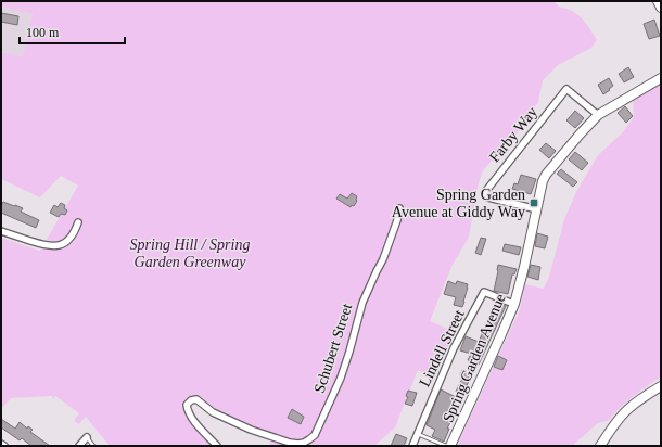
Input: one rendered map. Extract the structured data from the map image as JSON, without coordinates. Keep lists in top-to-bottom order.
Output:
{
  "streets": {
    "street": [
      "Farby Way",
      "Schubert Street",
      "Lindell Street",
      "Spring Garden Avenue"
    ]
  },
  "crossings": [
    ["Farby Way", "Spring Garden Avenue"],
    ["Lindell Street", "Spring Garden Avenue"]
  ],
  "parks": ["Spring Hill / Spring Garden Greenway"],
  "places": {
    "transit": ["Spring Garden Avenue at Giddy Way"]
  },
  "scale_bar": "100 m"
}
